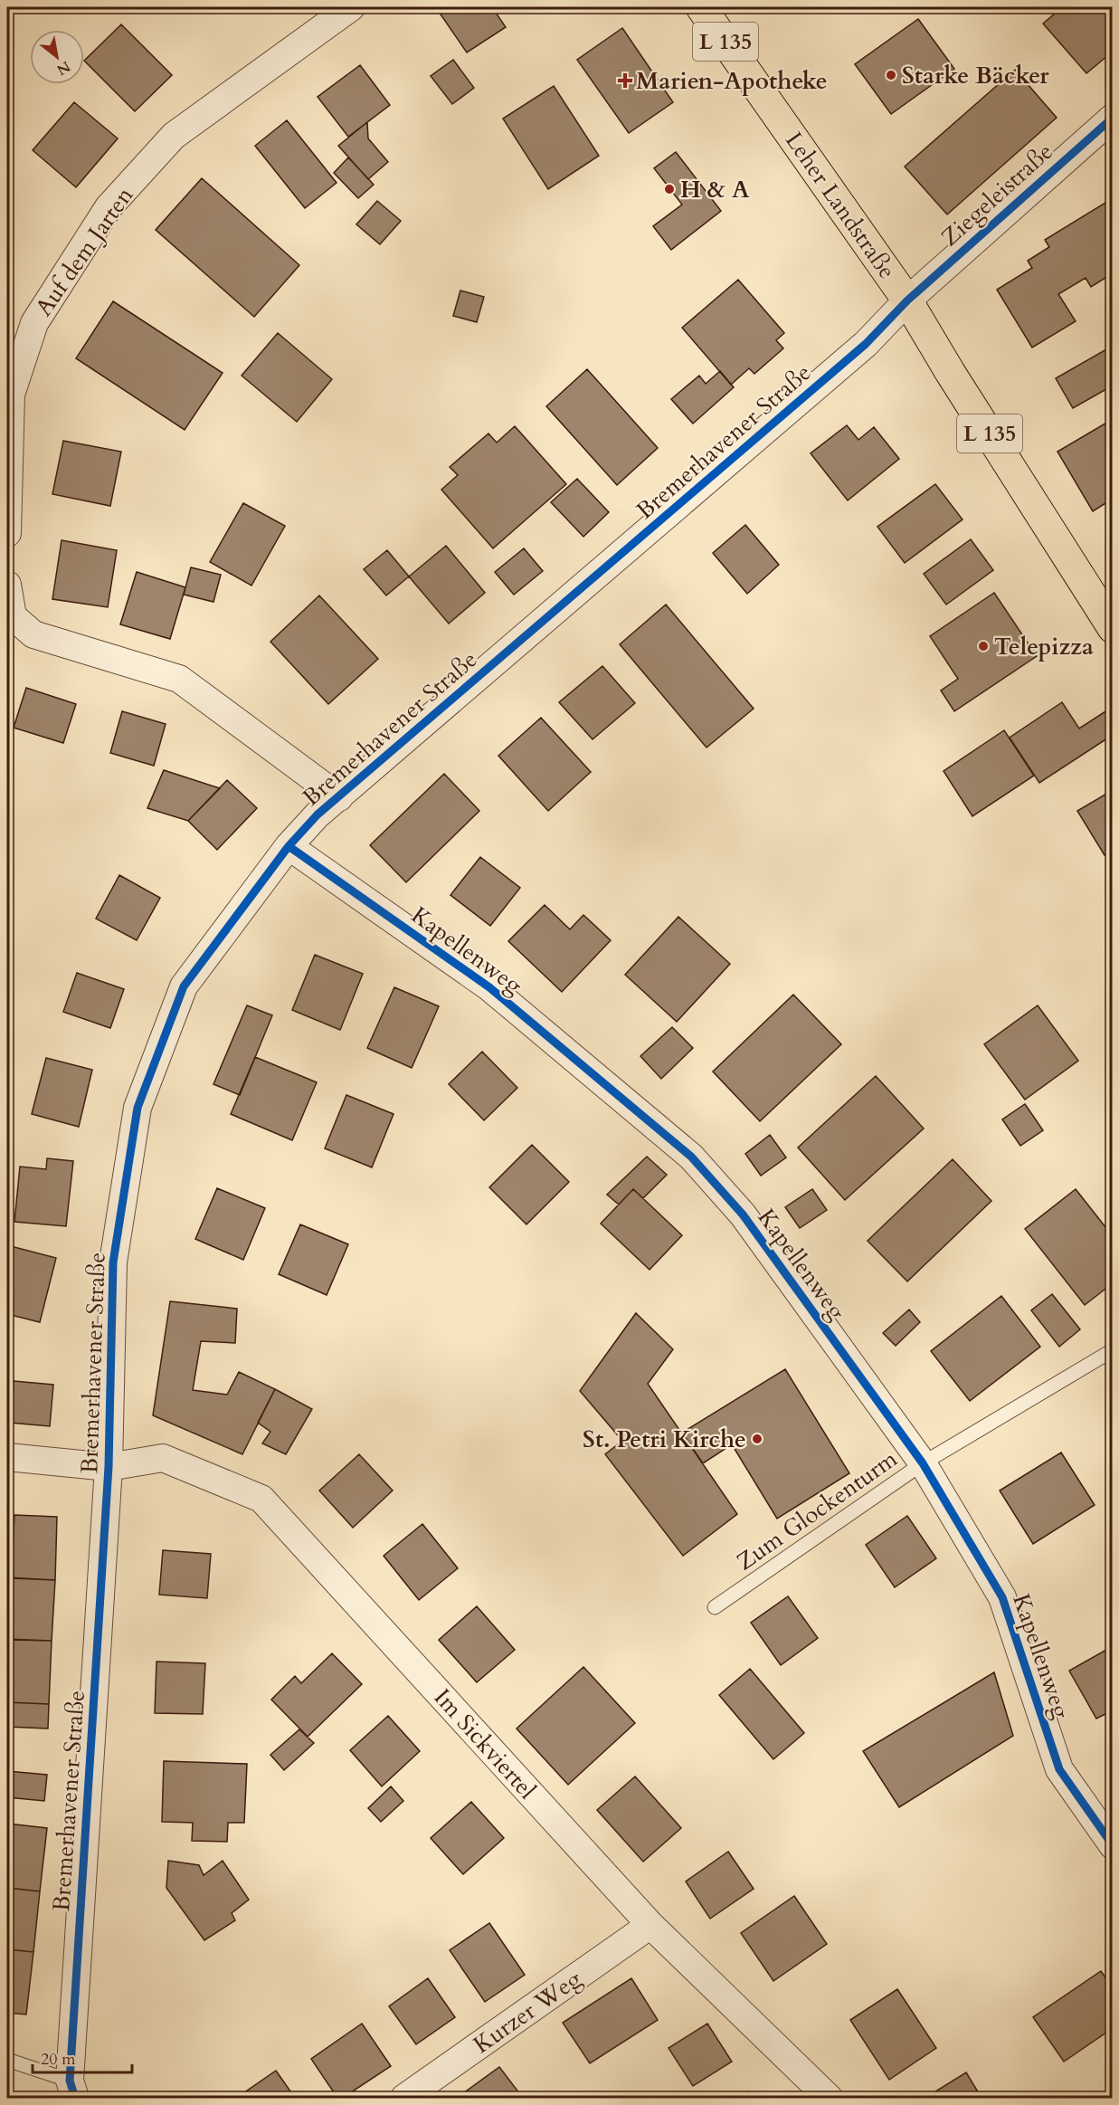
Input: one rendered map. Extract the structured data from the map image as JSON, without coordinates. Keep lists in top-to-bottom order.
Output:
{
  "streets": {
    "main road": ["L 135", "Leher Landstraße"],
    "street": [
      "Ziegeleistraße",
      "Auf dem Jarten",
      "Bremerhavener Straße",
      "Kapellenweg",
      "Im Sickviertel",
      "Kurzer Weg"
    ],
    "lane": ["Zum Glockenturm"]
  },
  "crossings": [
    ["Ziegeleistraße", "Leher Landstraße"],
    ["Ziegeleistraße", "Bremerhavener Straße"],
    ["Leher Landstraße", "Bremerhavener Straße"],
    ["Bremerhavener Straße", "Kapellenweg"],
    ["Bremerhavener Straße", "Im Sickviertel"],
    ["Kapellenweg", "Zum Glockenturm"],
    ["Im Sickviertel", "Kurzer Weg"]
  ],
  "places": {
    "other": [
      "Starke Bäcker",
      "H & A",
      "Telepizza",
      "St. Petri Kirche"
    ],
    "health": ["Marien-Apotheke"]
  },
  "scale_bar": "20 m",
  "north": "bottom right"
}
